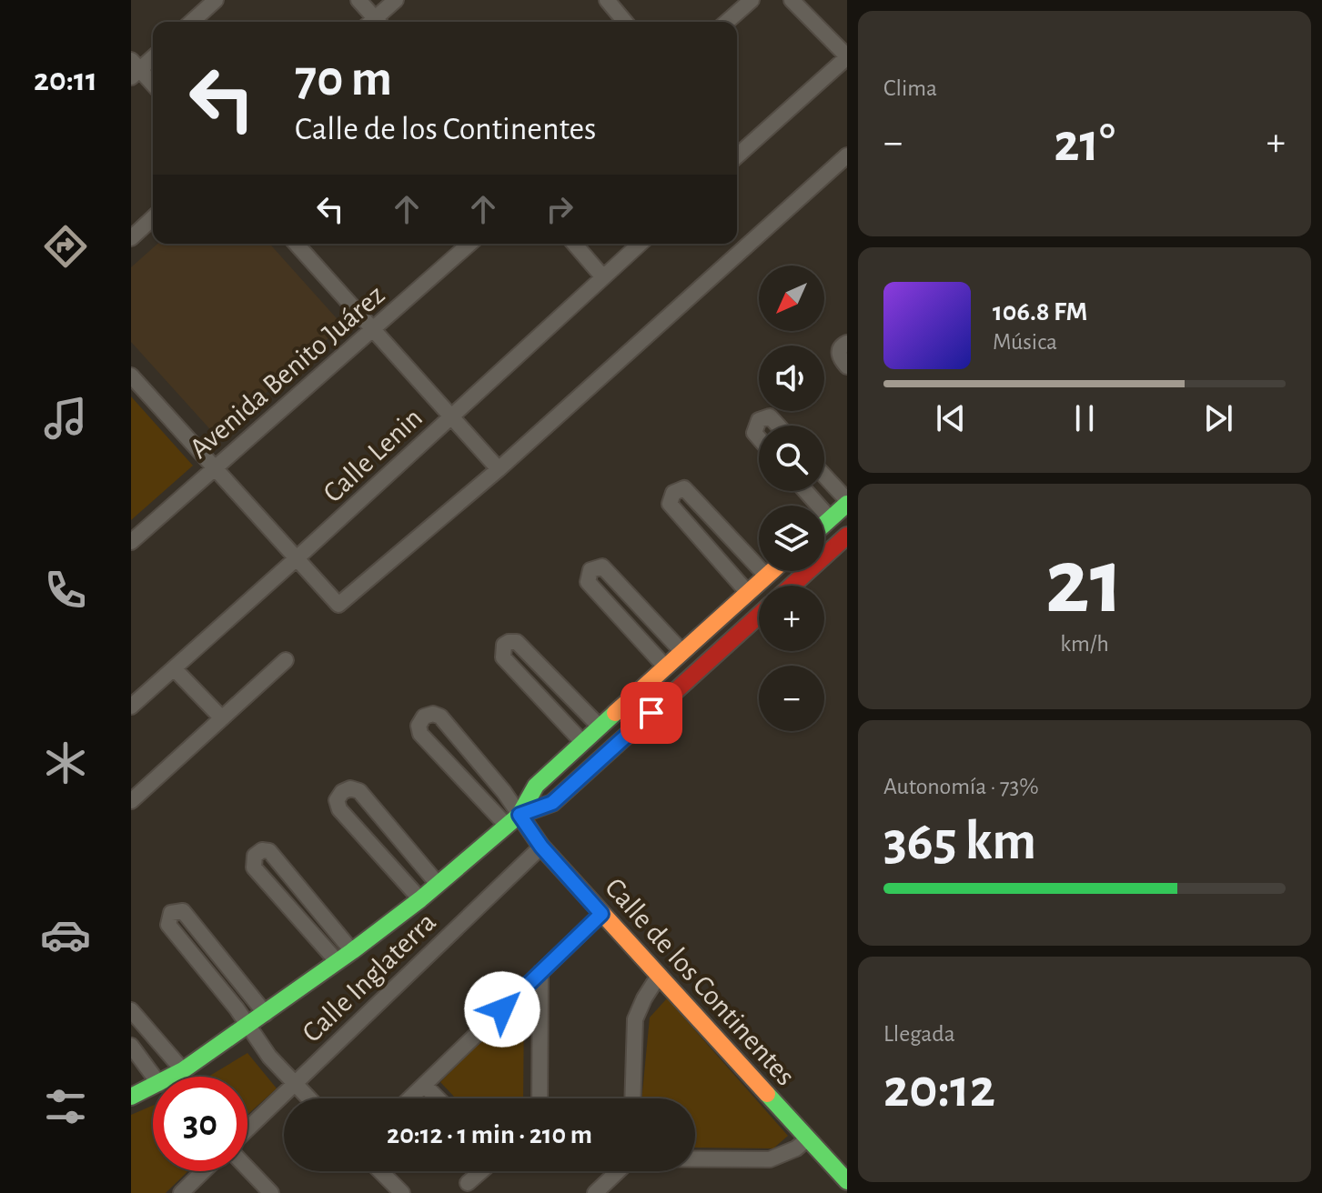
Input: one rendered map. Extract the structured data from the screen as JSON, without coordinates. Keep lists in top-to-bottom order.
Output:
{
  "streets": {
    "street": [
      "Avenida Benito Juárez",
      "Calle Lenin",
      "Calle Inglaterra",
      "Calle de los Continentes"
    ]
  },
  "crossings": [
    ["Calle Inglaterra", "Calle de los Continentes"]
  ],
  "north": "bottom left",
  "page": {
    "tabs": "20:11",
    "tile": [
      "Clima",
      ["21", "km/h"],
      ["Autonomía · 73%", "365 km"],
      ["Llegada", "20:12"]
    ],
    "turn": ["70 m", "Calle de los Continentes"],
    "heat": ["−", "21°", "+"],
    "map_buttons": ["+", "−"],
    "song": ["106.8 FM", "Música"],
    "limit": "30",
    "trip": "20:12 · 1 min · 210 m"
  }
}
